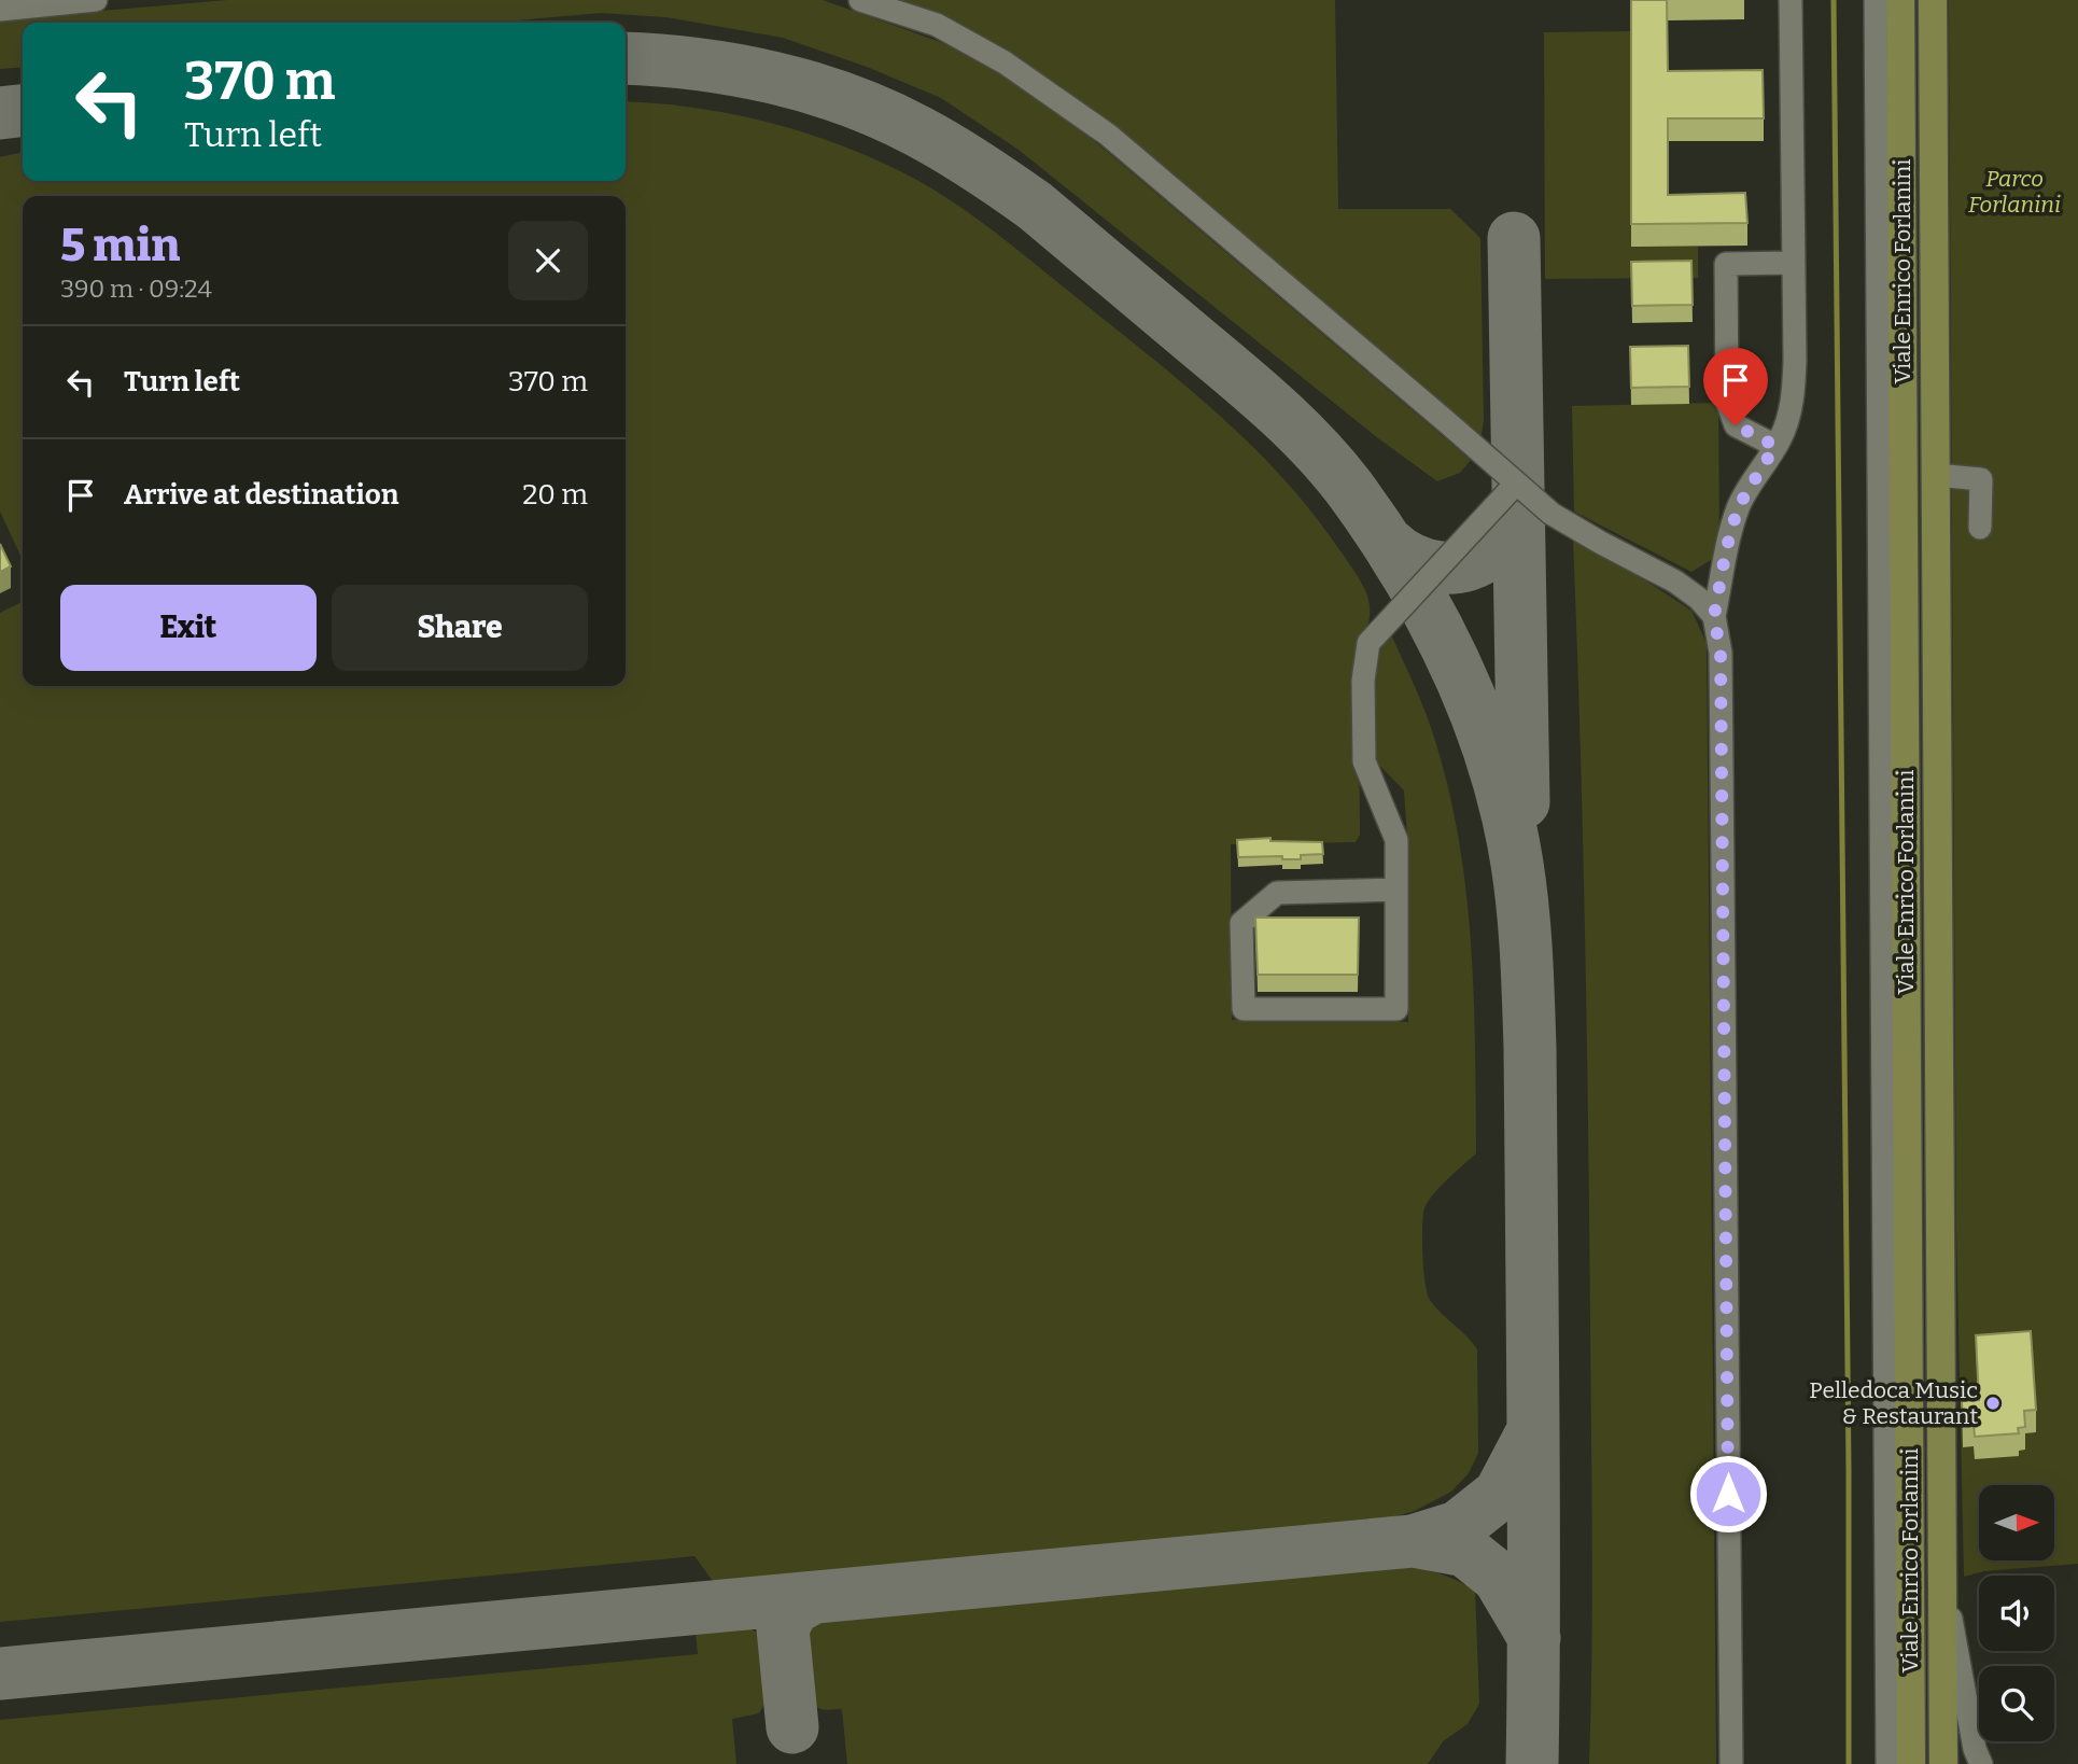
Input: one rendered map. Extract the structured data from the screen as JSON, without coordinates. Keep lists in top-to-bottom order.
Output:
{
  "streets": {
    "main road": ["Viale Enrico Forlanini"]
  },
  "parks": ["Parco Forlanini"],
  "places": ["Pelledoca Music & Restaurant"],
  "north": "right",
  "page": {
    "turn": ["370 m", "Turn left"],
    "heading": ["5 min", "390 m · 09:24"],
    "list": [
      {
        "name": "Turn left",
        "value": "370 m"
      },
      {
        "name": "Arrive at destination",
        "value": "20 m"
      }
    ],
    "buttons": ["Exit", "Share"]
  }
}
